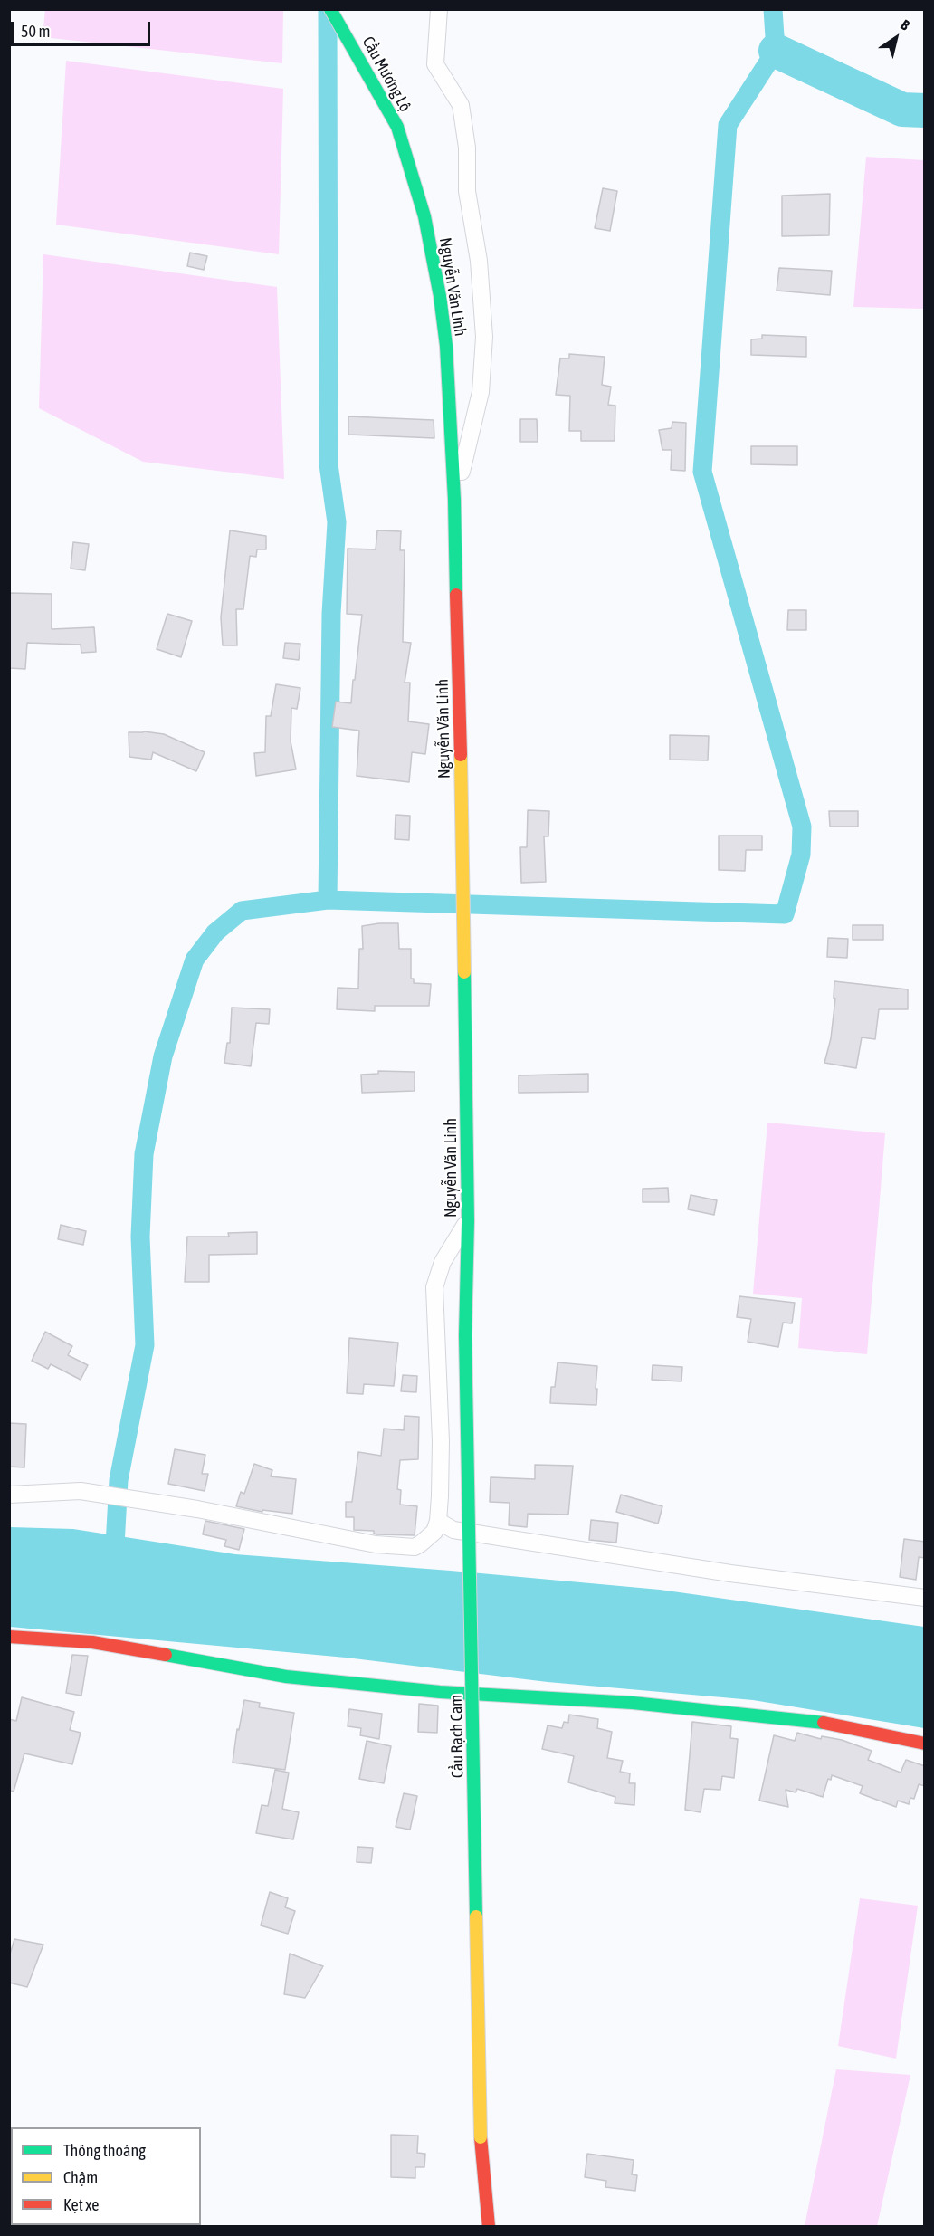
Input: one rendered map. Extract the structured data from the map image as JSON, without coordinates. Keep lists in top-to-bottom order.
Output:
{
  "streets": {
    "main road": ["Cầu Mương Lộ", "Nguyễn Văn Linh", "Cầu Rạch Cam"]
  },
  "crossings": [
    ["Cầu Mương Lộ", "Nguyễn Văn Linh"],
    ["Nguyễn Văn Linh", "Cầu Rạch Cam"]
  ],
  "legend": ["Thông thoáng", "Chậm", "Kẹt xe"],
  "scale_bar": "50 m",
  "north": "top right"
}
